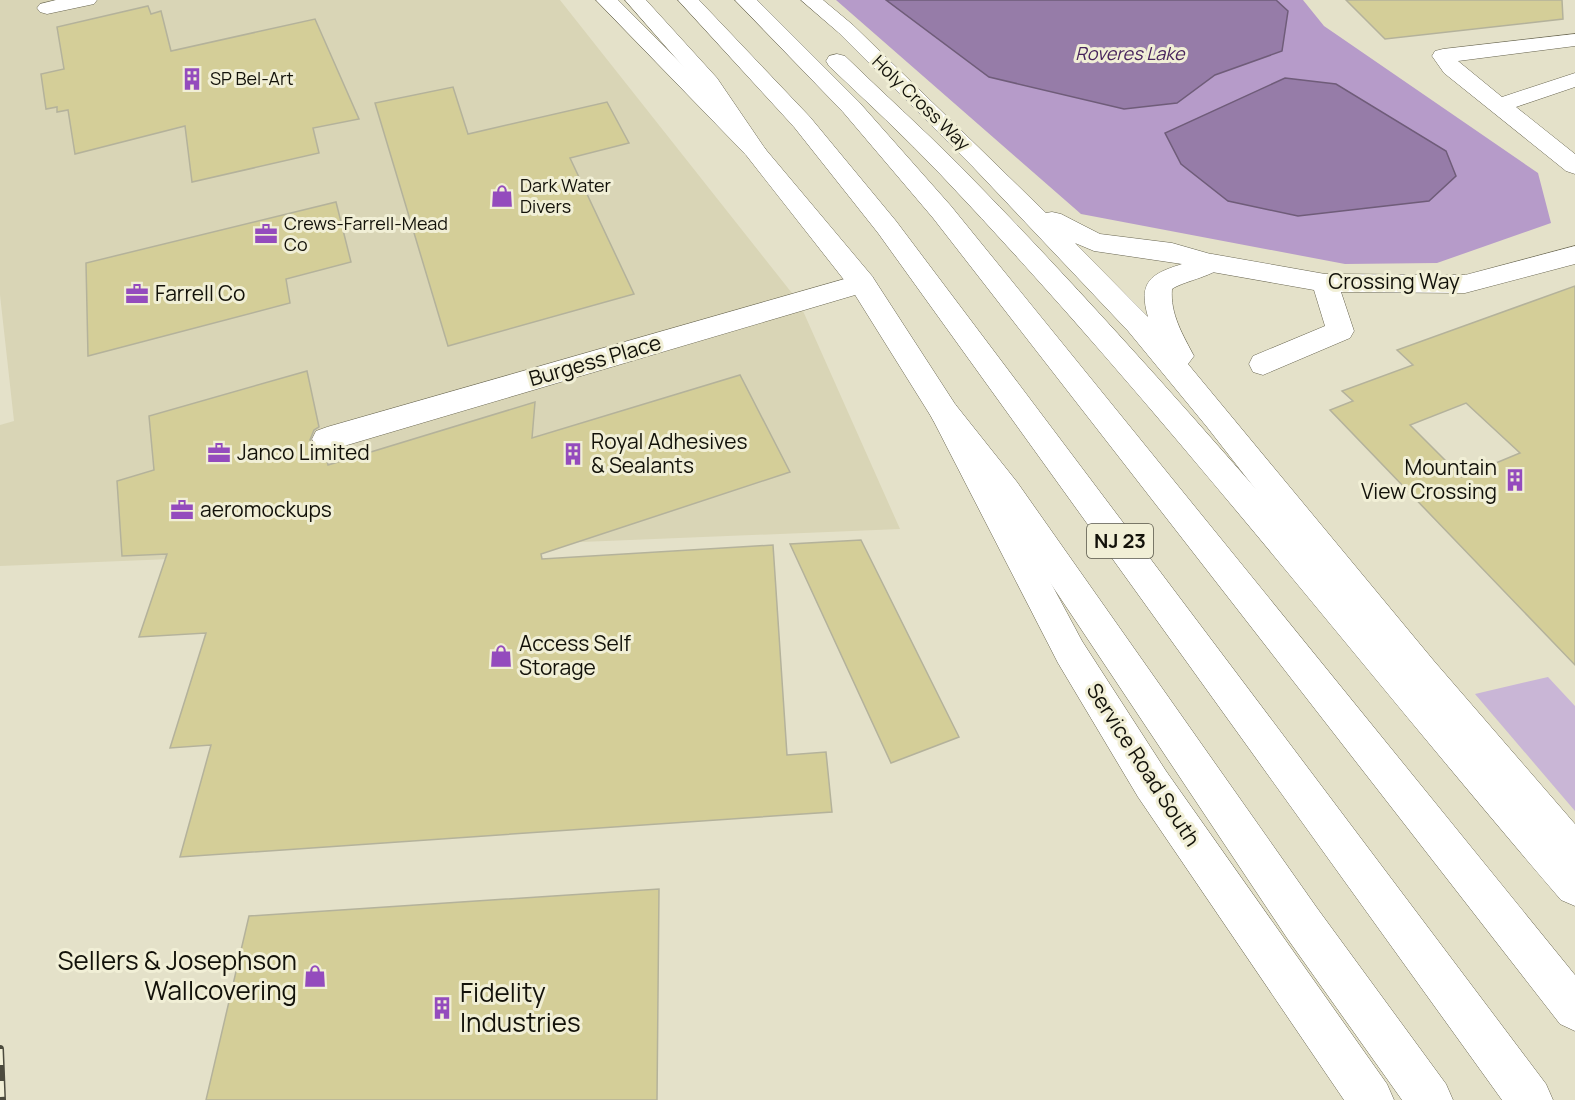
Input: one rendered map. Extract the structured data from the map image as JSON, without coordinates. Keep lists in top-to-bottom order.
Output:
{
  "streets": {
    "main road": [
      "Holy Cross Way",
      "Crossing Way",
      "Burgess Place",
      "NJ 23",
      "Service Road South"
    ]
  },
  "crossings": [
    ["Holy Cross Way", "Crossing Way"]
  ],
  "water": ["Roveres Lake"],
  "places": {
    "building": [
      "SP Bel-Art",
      "Royal Adhesives & Sealants",
      "Mountain View Crossing",
      "Fidelity Industries"
    ],
    "shop": ["Dark Water Divers", "Access Self Storage", "Sellers & Josephson Wallcovering"],
    "office": [
      "Crews-Farrell-Mead Co",
      "Farrell Co",
      "Janco Limited",
      "aeromockups"
    ]
  }
}
